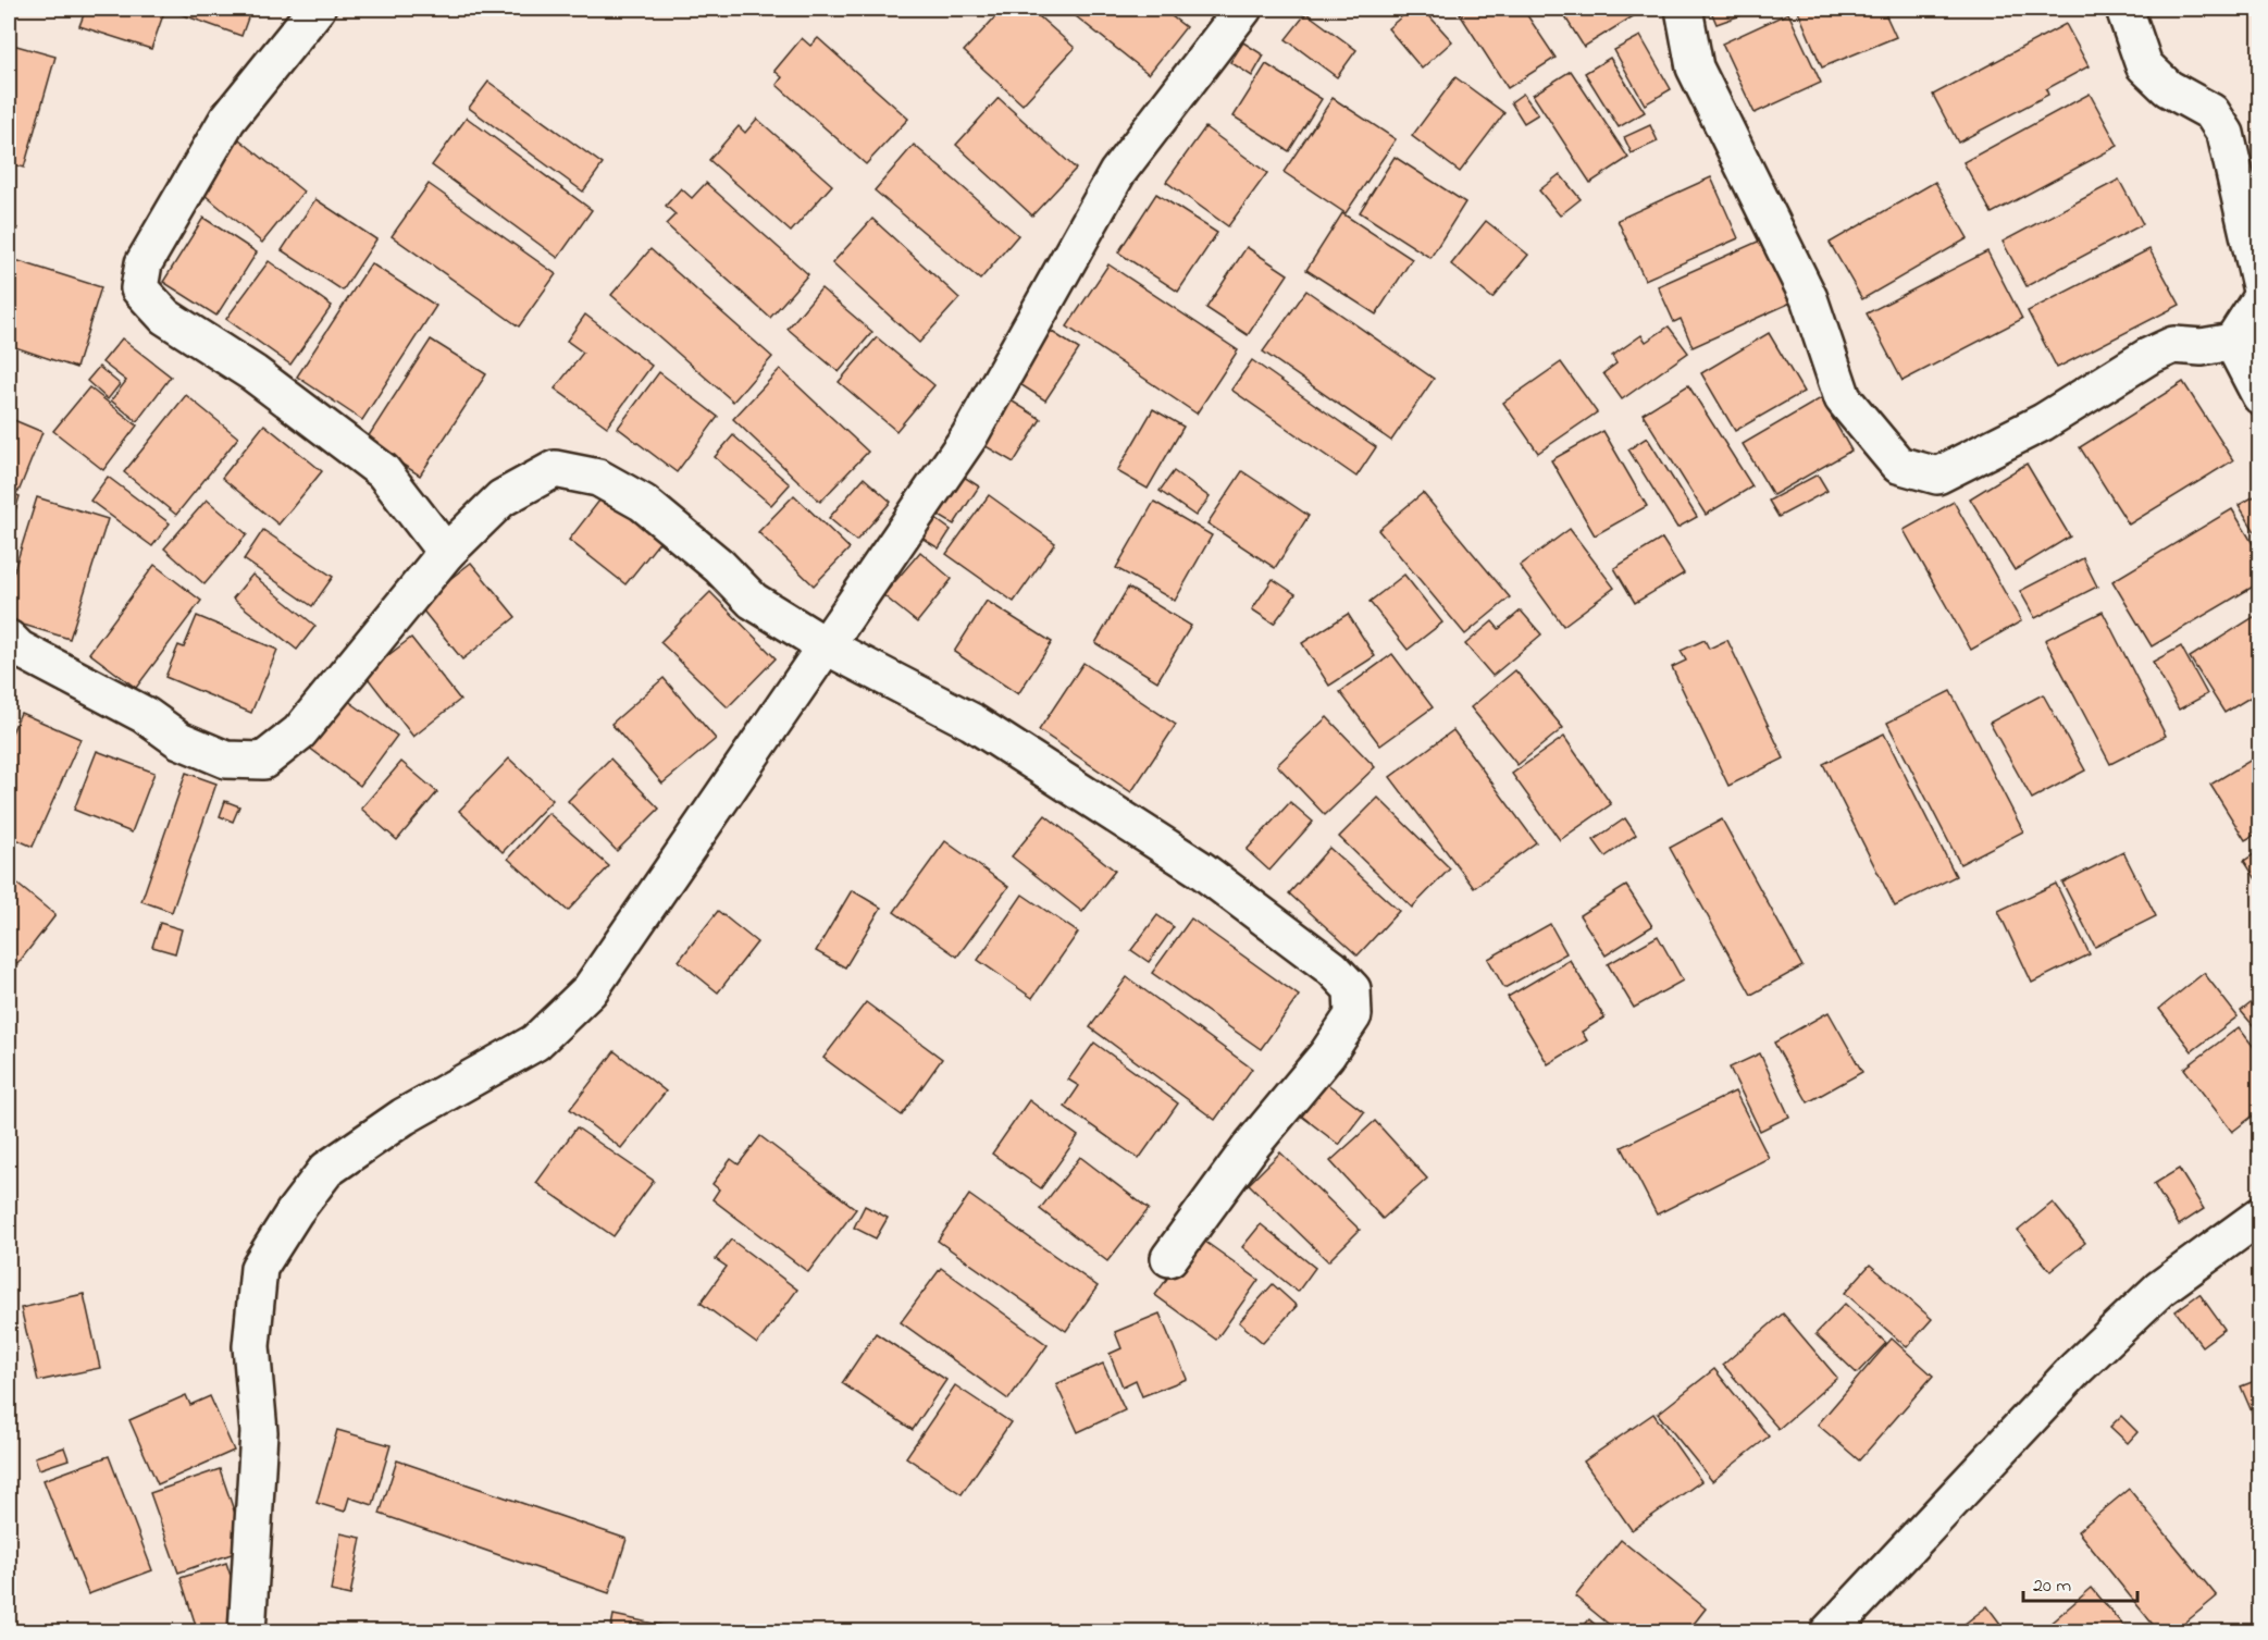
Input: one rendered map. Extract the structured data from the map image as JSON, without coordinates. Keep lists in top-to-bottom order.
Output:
{
  "scale_bar": "20 m"
}
